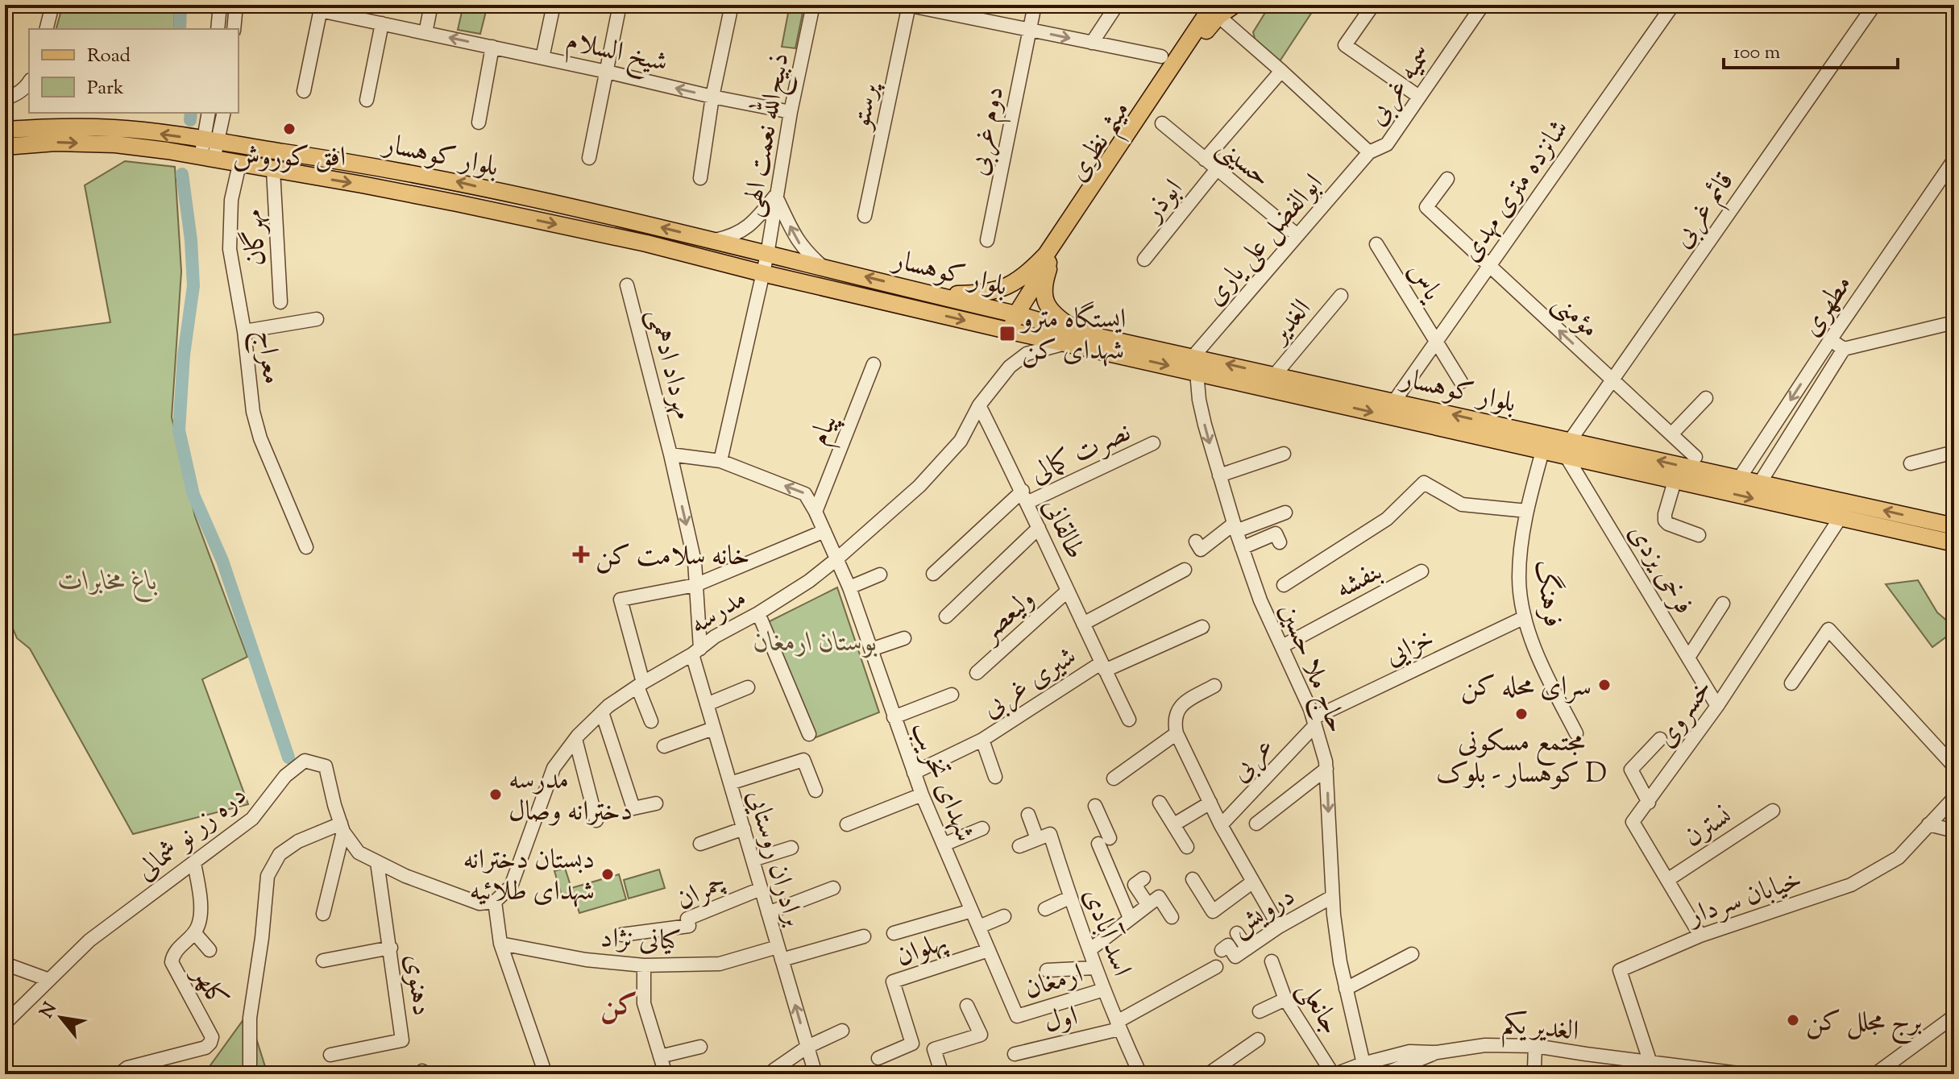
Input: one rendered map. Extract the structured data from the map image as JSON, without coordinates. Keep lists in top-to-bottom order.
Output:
{
  "streets": {
    "main road": ["میثم نظری", "بلوار کوهسار"],
    "street": [
      "شیخ السلام",
      "سمیه غربی",
      "پرستو",
      "دوم غربی",
      "ذبیح‌الله نعمت الهی",
      "حسینی",
      "شانزده متری مهدی",
      "ابوذر",
      "قائم غربی",
      "مهرگان",
      "ابوالفضل علی یاری",
      "یاس",
      "مطهری",
      "مؤمنی",
      "الغدیر",
      "معراج",
      "مهرداد ادهمی",
      "پیام",
      "نصرت کمالی",
      "طالقانی",
      "فرخی یزدی",
      "بنفشه",
      "فرهنگ",
      "مدرسه",
      "ولیعصر",
      "خزایی",
      "حاج ملا حسین",
      "شیری غربی",
      "خسروی",
      "عربی",
      "شهدای تخریب",
      "نسترن",
      "دره زر نو شمالی",
      "برادران روستایی",
      "چمران",
      "خیابان سردار",
      "درویش",
      "اسد آبادی",
      "کیانی نژاد",
      "پهلوان",
      "ارمغان",
      "دهنوی",
      "کلهر",
      "جانعلی",
      "اول",
      "الغدیر یکم"
    ]
  },
  "crossings": [
    ["شیخ السلام", "ذبیح‌الله نعمت الهی"],
    ["سمیه غربی", "ابوالفضل علی یاری"],
    ["ذبیح‌الله نعمت الهی", "بلوار کوهسار"],
    ["ذبیح‌الله نعمت الهی", "مهرداد ادهمی"],
    ["میثم نظری", "بلوار کوهسار"],
    ["بلوار کوهسار", "شانزده متری مهدی"],
    ["بلوار کوهسار", "قائم غربی"],
    ["بلوار کوهسار", "مهرگان"],
    ["بلوار کوهسار", "ابوالفضل علی یاری"],
    ["بلوار کوهسار", "مطهری"],
    ["بلوار کوهسار", "الغدیر"],
    ["بلوار کوهسار", "معراج"],
    ["بلوار کوهسار", "فرخی یزدی"],
    ["بلوار کوهسار", "فرهنگ"],
    ["بلوار کوهسار", "مدرسه"],
    ["بلوار کوهسار", "حاج ملا حسین"],
    ["بلوار کوهسار", "خسروی"],
    ["حسینی", "ابوذر"],
    ["حسینی", "ابوالفضل علی یاری"],
    ["شانزده متری مهدی", "یاس"],
    ["شانزده متری مهدی", "مؤمنی"],
    ["قائم غربی", "مؤمنی"],
    ["قائم غربی", "فرخی یزدی"],
    ["ابوالفضل علی یاری", "حاج ملا حسین"],
    ["مهرداد ادهمی", "پیام"],
    ["مهرداد ادهمی", "مدرسه"],
    ["مهرداد ادهمی", "شهدای تخریب"],
    ["مهرداد ادهمی", "برادران روستایی"],
    ["نصرت کمالی", "طالقانی"],
    ["طالقانی", "مدرسه"],
    ["طالقانی", "ولیعصر"],
    ["طالقانی", "شیری غربی"],
    ["فرخی یزدی", "خسروی"],
    ["بنفشه", "حاج ملا حسین"],
    ["فرهنگ", "خزایی"],
    ["مدرسه", "شهدای تخریب"],
    ["مدرسه", "دره زر نو شمالی"],
    ["مدرسه", "برادران روستایی"],
    ["خزایی", "حاج ملا حسین"],
    ["خزایی", "عربی"],
    ["حاج ملا حسین", "عربی"],
    ["حاج ملا حسین", "درویش"],
    ["حاج ملا حسین", "الغدیر یکم"],
    ["شیری غربی", "شهدای تخریب"],
    ["خسروی", "نسترن"],
    ["خسروی", "خیابان سردار"],
    ["شهدای تخریب", "پهلوان"],
    ["شهدای تخریب", "ارمغان"],
    ["دره زر نو شمالی", "دهنوی"],
    ["دره زر نو شمالی", "کلهر"],
    ["برادران روستایی", "چمران"],
    ["برادران روستایی", "کیانی نژاد"],
    ["خیابان سردار", "الغدیر یکم"],
    ["اسد آبادی", "ارمغان"],
    ["اسد آبادی", "اول"],
    ["جانعلی", "الغدیر یکم"]
  ],
  "one_way": ["شیخ السلام", "مؤمنی"],
  "districts": ["کن"],
  "parks": ["باغ مخابرات", "بوستان ارمغان"],
  "places": {
    "other": [
      "افق کوروش",
      "سرای محله کن",
      "مجتمع مسکونی کوهسار - بلوک D",
      "مدرسه دخترانه وصال",
      "دبستان دخترانه شهدای طلائیه",
      "برج مجلل کن"
    ],
    "transit": ["ایستگاه مترو شهدای کن"],
    "health": ["خانه سلامت کن"]
  },
  "legend": ["Road", "Park"],
  "scale_bar": "100 m",
  "north": "top left"
}
